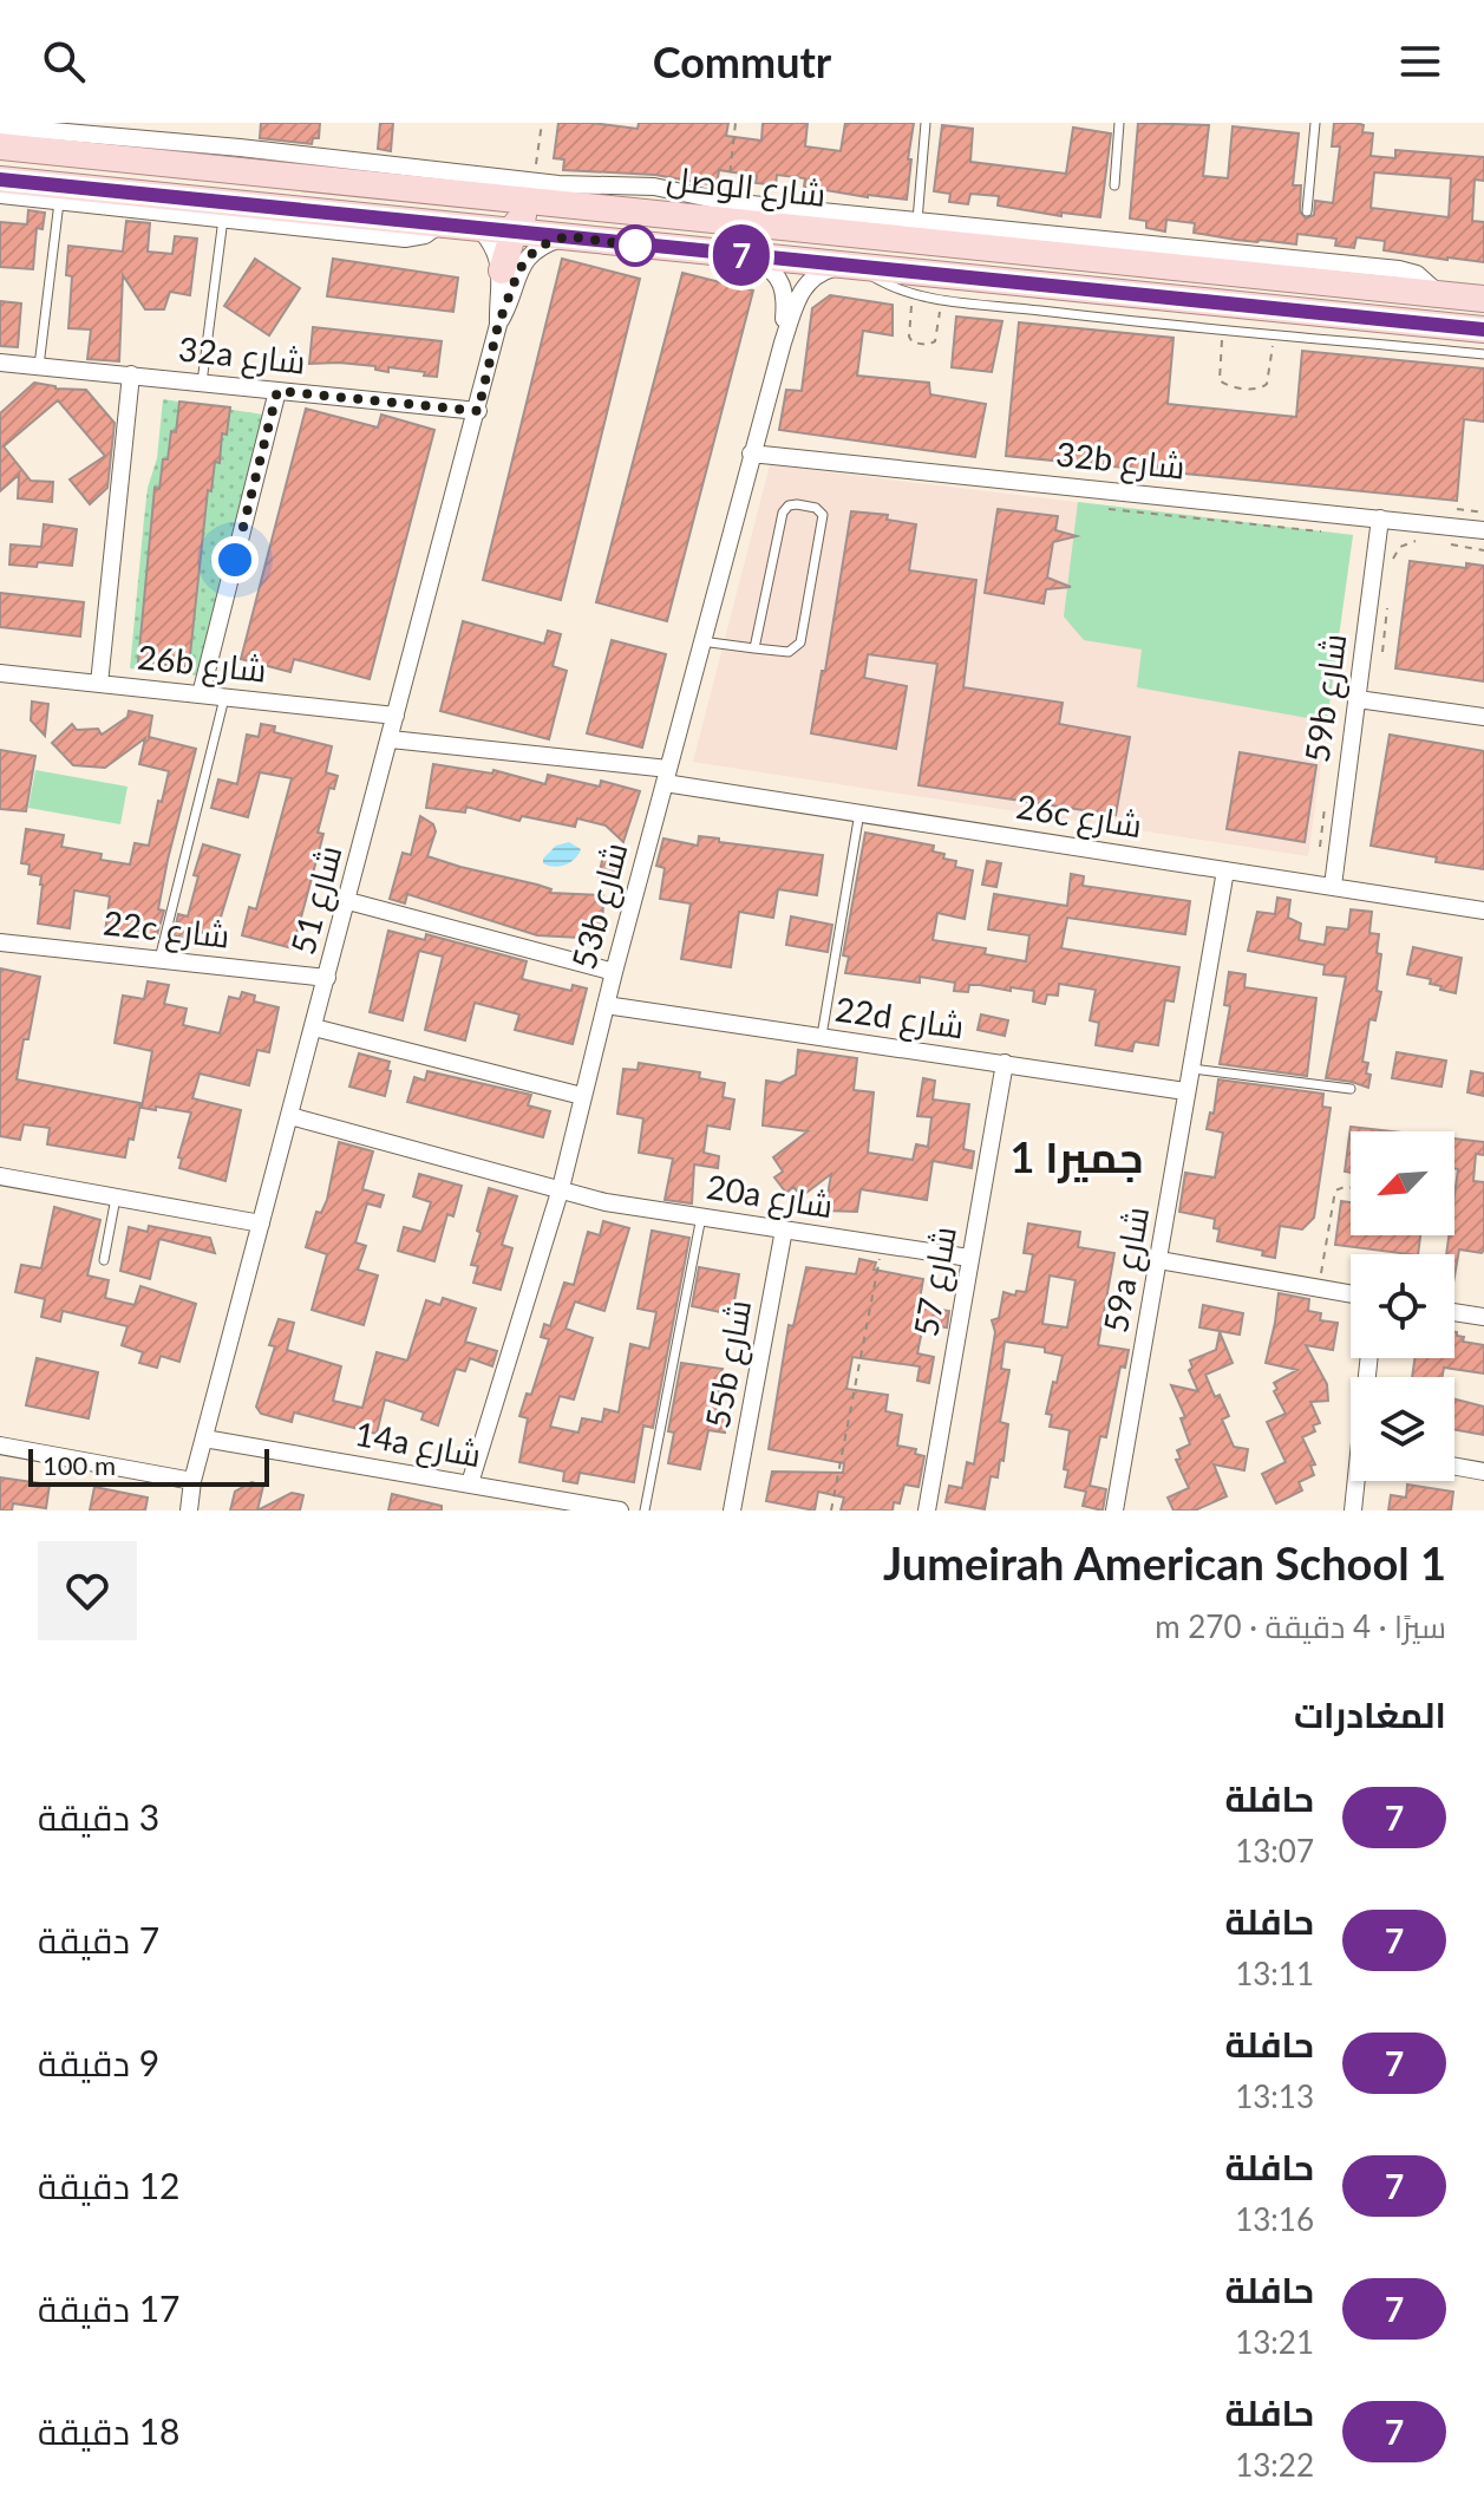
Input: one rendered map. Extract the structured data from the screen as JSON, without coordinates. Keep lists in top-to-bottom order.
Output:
{
  "streets": {
    "main road": ["شارع الوصل"],
    "street": [
      "32a شارع",
      "32b شارع",
      "26b شارع",
      "59b شارع",
      "26c شارع",
      "شارع 51",
      "53b شارع",
      "22c شارع",
      "22d شارع",
      "20a شارع",
      "59a شارع",
      "شارع 57",
      "55b شارع",
      "14a شارع"
    ]
  },
  "crossings": [
    ["شارع الوصل", "شارع 51"],
    ["شارع الوصل", "53b شارع"],
    ["32a شارع", "شارع 51"],
    ["32b شارع", "59b شارع"],
    ["32b شارع", "53b شارع"],
    ["26b شارع", "شارع 51"],
    ["59b شارع", "26c شارع"],
    ["26c شارع", "شارع 51"],
    ["26c شارع", "53b شارع"],
    ["26c شارع", "59a شارع"],
    ["شارع 51", "22c شارع"],
    ["شارع 51", "20a شارع"],
    ["شارع 51", "14a شارع"],
    ["53b شارع", "22d شارع"],
    ["53b شارع", "20a شارع"],
    ["53b شارع", "14a شارع"],
    ["22d شارع", "59a شارع"],
    ["22d شارع", "شارع 57"],
    ["20a شارع", "شارع 57"],
    ["20a شارع", "55b شارع"]
  ],
  "districts": ["جميرا 1"],
  "lines": ["bus line 7"],
  "scale_bar": "100 m",
  "north": "bottom left",
  "page": {
    "header": "Commutr",
    "on_map": "7",
    "scale": "100 m",
    "heading": [
      ["Jumeirah American School 1", "سيرًا · 4 دقيقة · 270 m"],
      "المغادرات"
    ],
    "list": [
      {
        "mark": "7",
        "name": "حافلة",
        "note": "13:07",
        "value": "3 دقيقة"
      },
      {
        "mark": "7",
        "name": "حافلة",
        "note": "13:11",
        "value": "7 دقيقة"
      },
      {
        "mark": "7",
        "name": "حافلة",
        "note": "13:13",
        "value": "9 دقيقة"
      },
      {
        "mark": "7",
        "name": "حافلة",
        "note": "13:16",
        "value": "12 دقيقة"
      },
      {
        "mark": "7",
        "name": "حافلة",
        "note": "13:21",
        "value": "17 دقيقة"
      },
      {
        "mark": "7",
        "name": "حافلة",
        "note": "13:22",
        "value": "18 دقيقة"
      }
    ]
  }
}
